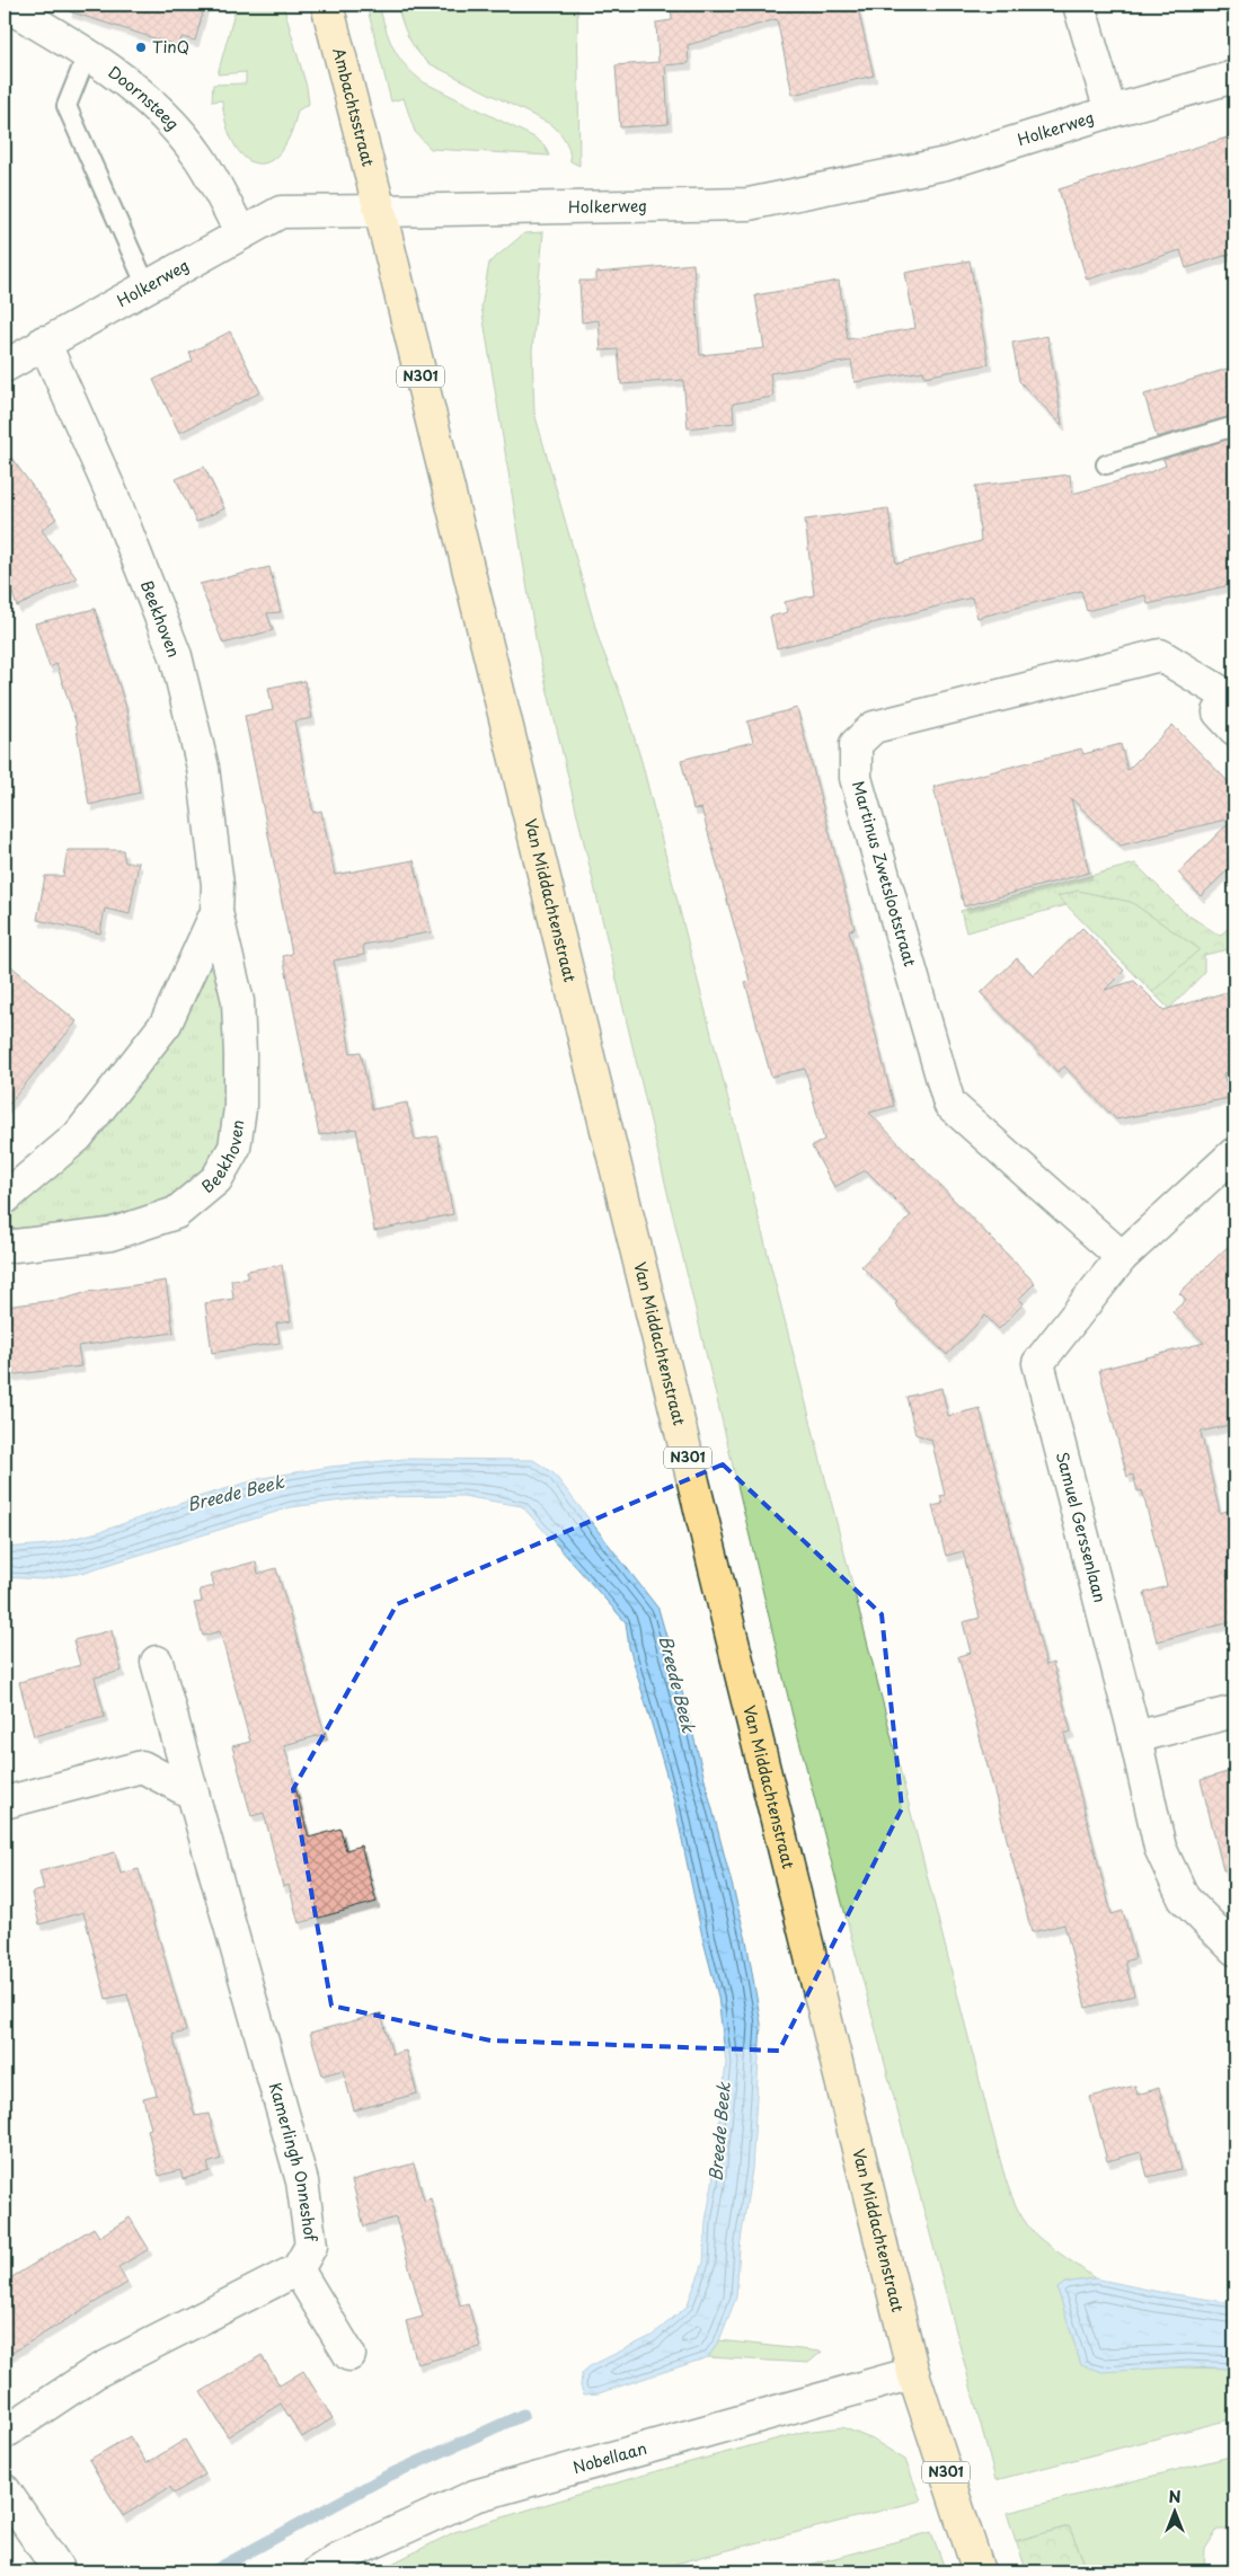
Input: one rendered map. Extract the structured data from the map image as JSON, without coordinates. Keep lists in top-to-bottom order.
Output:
{
  "streets": {
    "main road": ["Ambachtsstraat", "N301", "Van Middachtenstraat"],
    "street": [
      "Doornsteeg",
      "Holkerweg",
      "Beekhoven",
      "Martinus Zwetslootstraat",
      "Samuel Gerssenlaan",
      "Kamerlingh Onneshof",
      "Nobellaan"
    ]
  },
  "crossings": [
    ["Doornsteeg", "Holkerweg"],
    ["Ambachtsstraat", "Holkerweg"],
    ["Ambachtsstraat", "Van Middachtenstraat"],
    ["Holkerweg", "Beekhoven"],
    ["Holkerweg", "Van Middachtenstraat"],
    ["Martinus Zwetslootstraat", "Samuel Gerssenlaan"],
    ["Van Middachtenstraat", "Nobellaan"]
  ],
  "water": ["Breede Beek"],
  "places": ["TinQ"],
  "north": "top"
}
